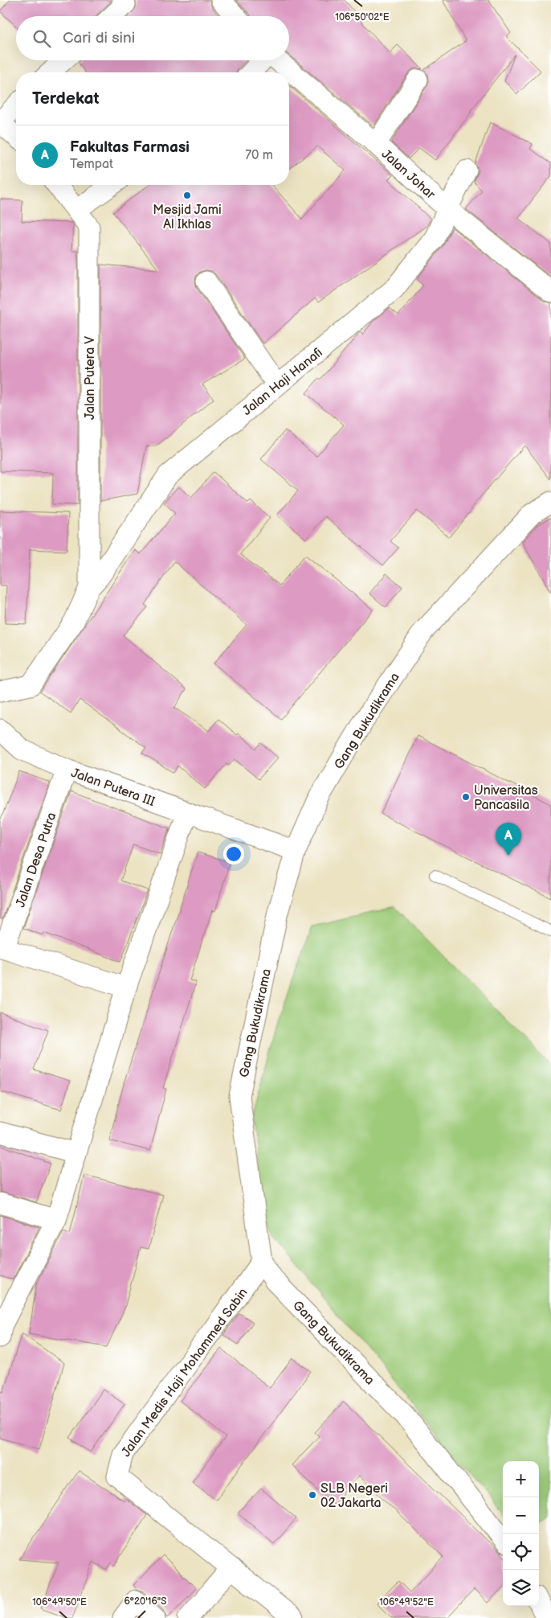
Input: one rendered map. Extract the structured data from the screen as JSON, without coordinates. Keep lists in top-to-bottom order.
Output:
{
  "streets": {
    "street": [
      "Jalan Johar",
      "Jalan Putera V",
      "Jalan Haji Hanafi",
      "Gang Bukudikrama",
      "Jalan Putera III",
      "Jalan Desa Putra",
      "Jalan Medis Haji Mohammed Sabin"
    ]
  },
  "crossings": [
    ["Jalan Johar", "Jalan Haji Hanafi"],
    ["Jalan Putera V", "Jalan Haji Hanafi"],
    ["Gang Bukudikrama", "Jalan Putera III"],
    ["Gang Bukudikrama", "Jalan Medis Haji Mohammed Sabin"],
    ["Jalan Putera III", "Jalan Desa Putra"]
  ],
  "places": ["Mesjid Jami Al Ikhlas", "Universitas Pancasila", "SLB Negeri 02 Jakarta"],
  "page": {
    "search": "Cari di sini",
    "heading": "Terdekat",
    "list": [
      {
        "mark": "A",
        "name": "Fakultas Farmasi",
        "note": "Tempat",
        "value": "70 m"
      }
    ],
    "pins": "A",
    "map_buttons": ["+", "−"]
  },
  "coordinates": [
    "106°50'02\"E",
    "6°20'16\"S",
    "106°49'50\"E",
    "106°49'52\"E"
  ]
}
